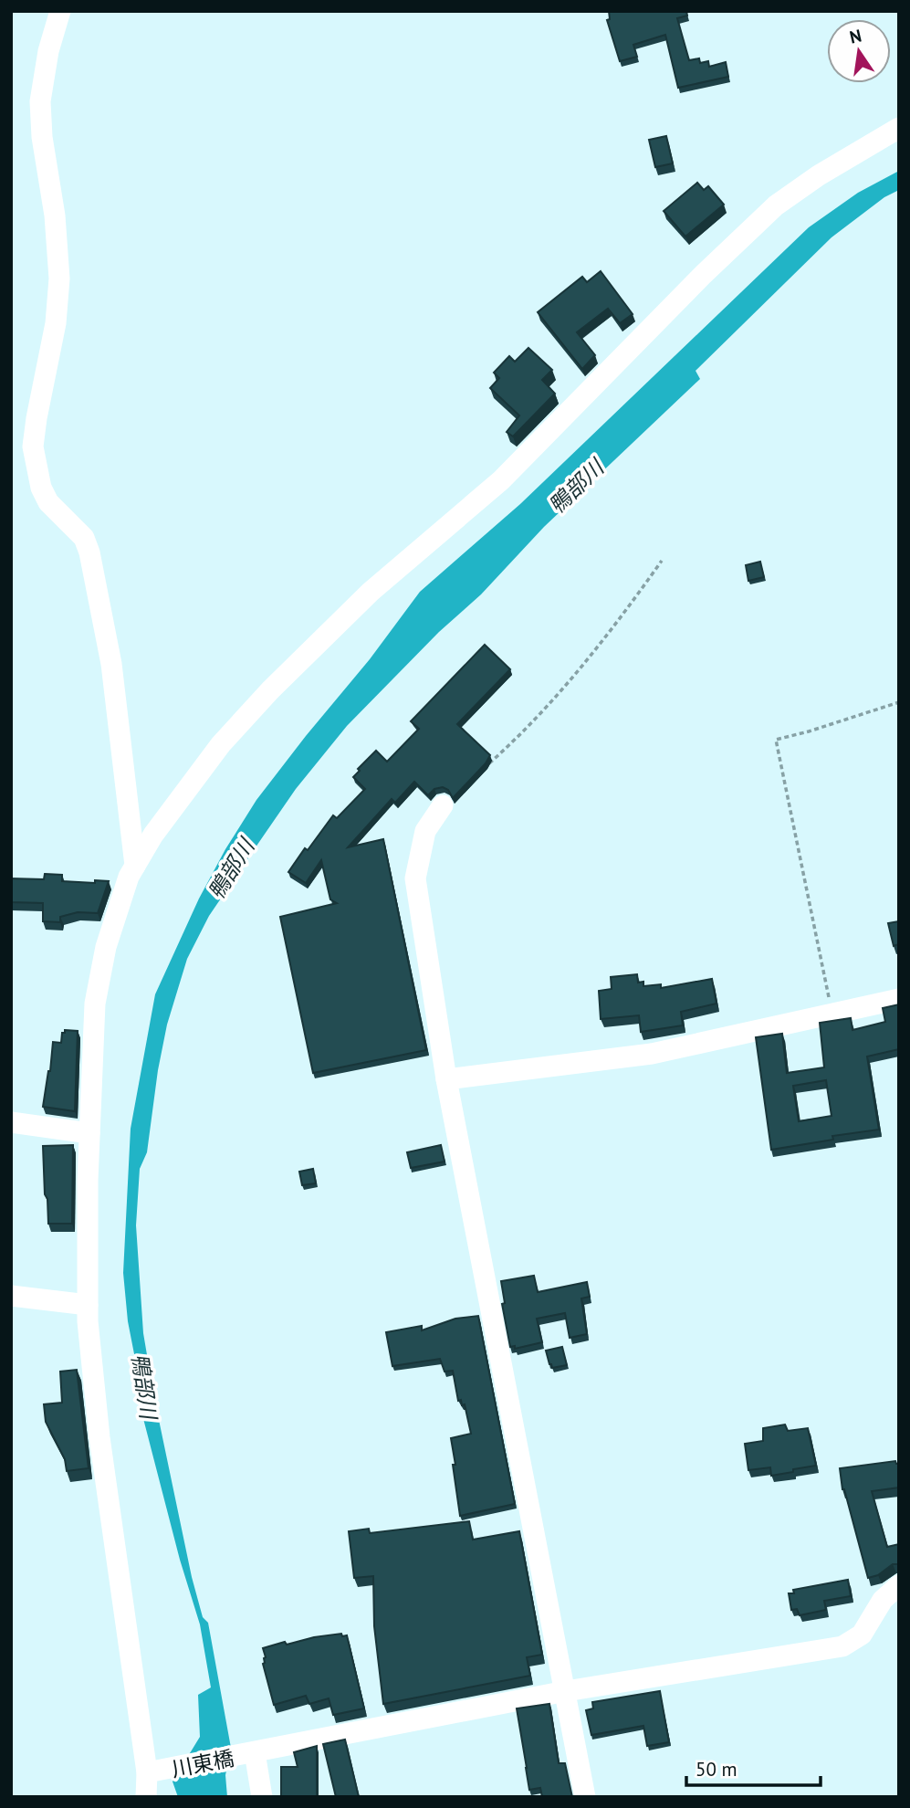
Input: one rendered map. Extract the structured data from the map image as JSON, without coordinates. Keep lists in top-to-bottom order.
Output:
{
  "streets": {
    "street": ["川東橋"]
  },
  "water": ["鴨部川"],
  "scale_bar": "50 m",
  "north": "top"
}
